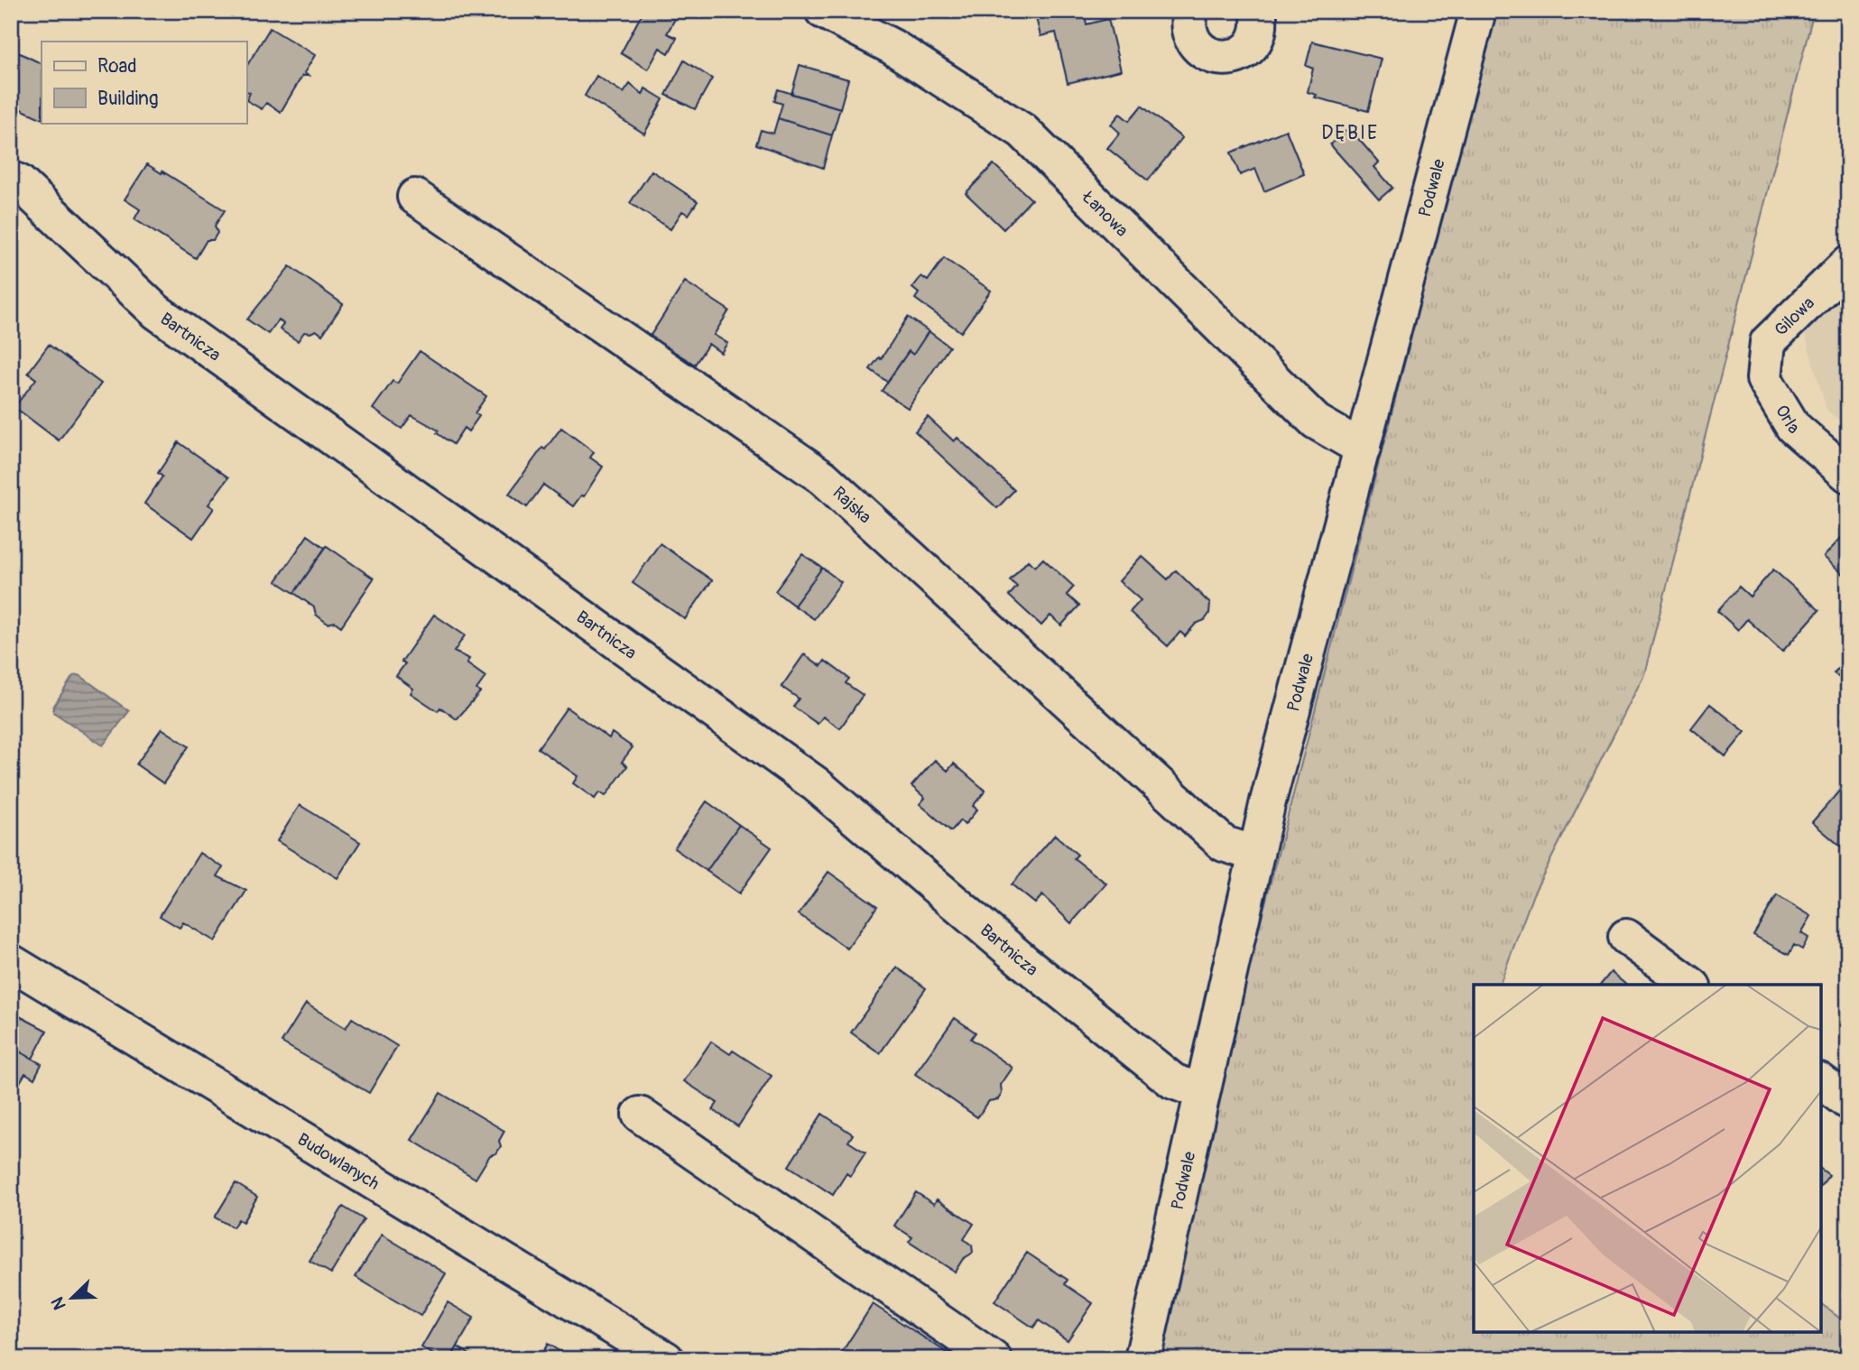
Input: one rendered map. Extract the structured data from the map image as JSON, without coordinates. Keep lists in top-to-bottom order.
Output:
{
  "streets": {
    "street": [
      "Podwale",
      "Łanowa",
      "Gilowa",
      "Bartnicza",
      "Orla",
      "Rajska",
      "Budowlanych"
    ]
  },
  "crossings": [
    ["Podwale", "Łanowa"],
    ["Podwale", "Bartnicza"],
    ["Podwale", "Rajska"],
    ["Gilowa", "Orla"]
  ],
  "districts": ["DĘBIE"],
  "legend": ["Road", "Building"],
  "north": "bottom left"
}
